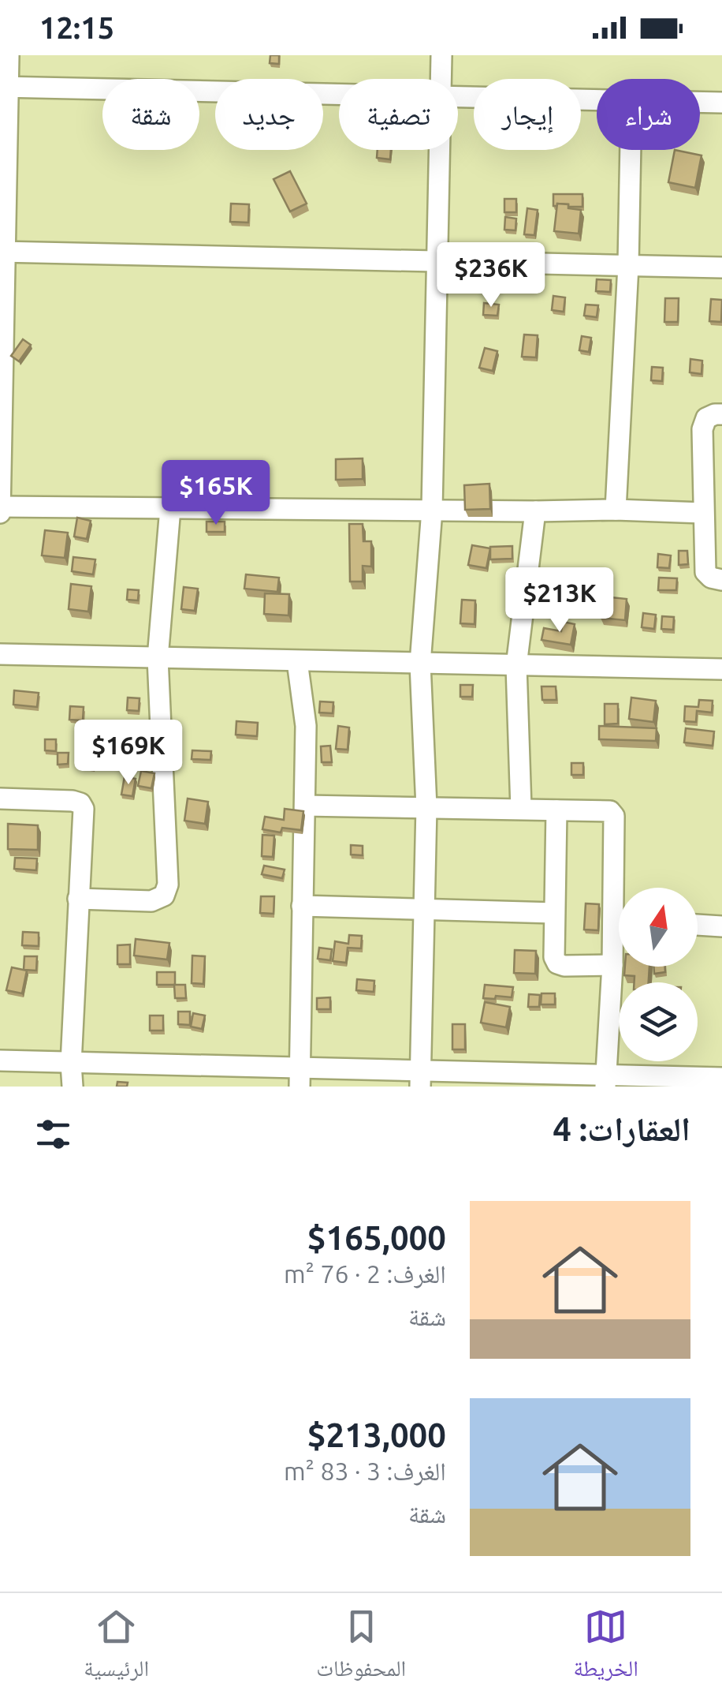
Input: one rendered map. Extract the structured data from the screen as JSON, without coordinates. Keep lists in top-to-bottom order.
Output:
{
  "north": "top",
  "page": {
    "status": "12:15",
    "chip": [
      "شراء",
      "إيجار",
      "تصفية",
      "جديد",
      "شقة"
    ],
    "price": [
      "$236K",
      "$165K",
      "$213K",
      "$169K"
    ],
    "heading": "العقارات: 4",
    "list": [
      {
        "name": "$165,000",
        "note": "الغرف: 2 · 76 m² · شقة"
      },
      {
        "name": "$213,000",
        "note": "الغرف: 3 · 83 m² · شقة"
      }
    ],
    "tabs": ["الخريطة", "المحفوظات", "الرئيسية"]
  }
}
